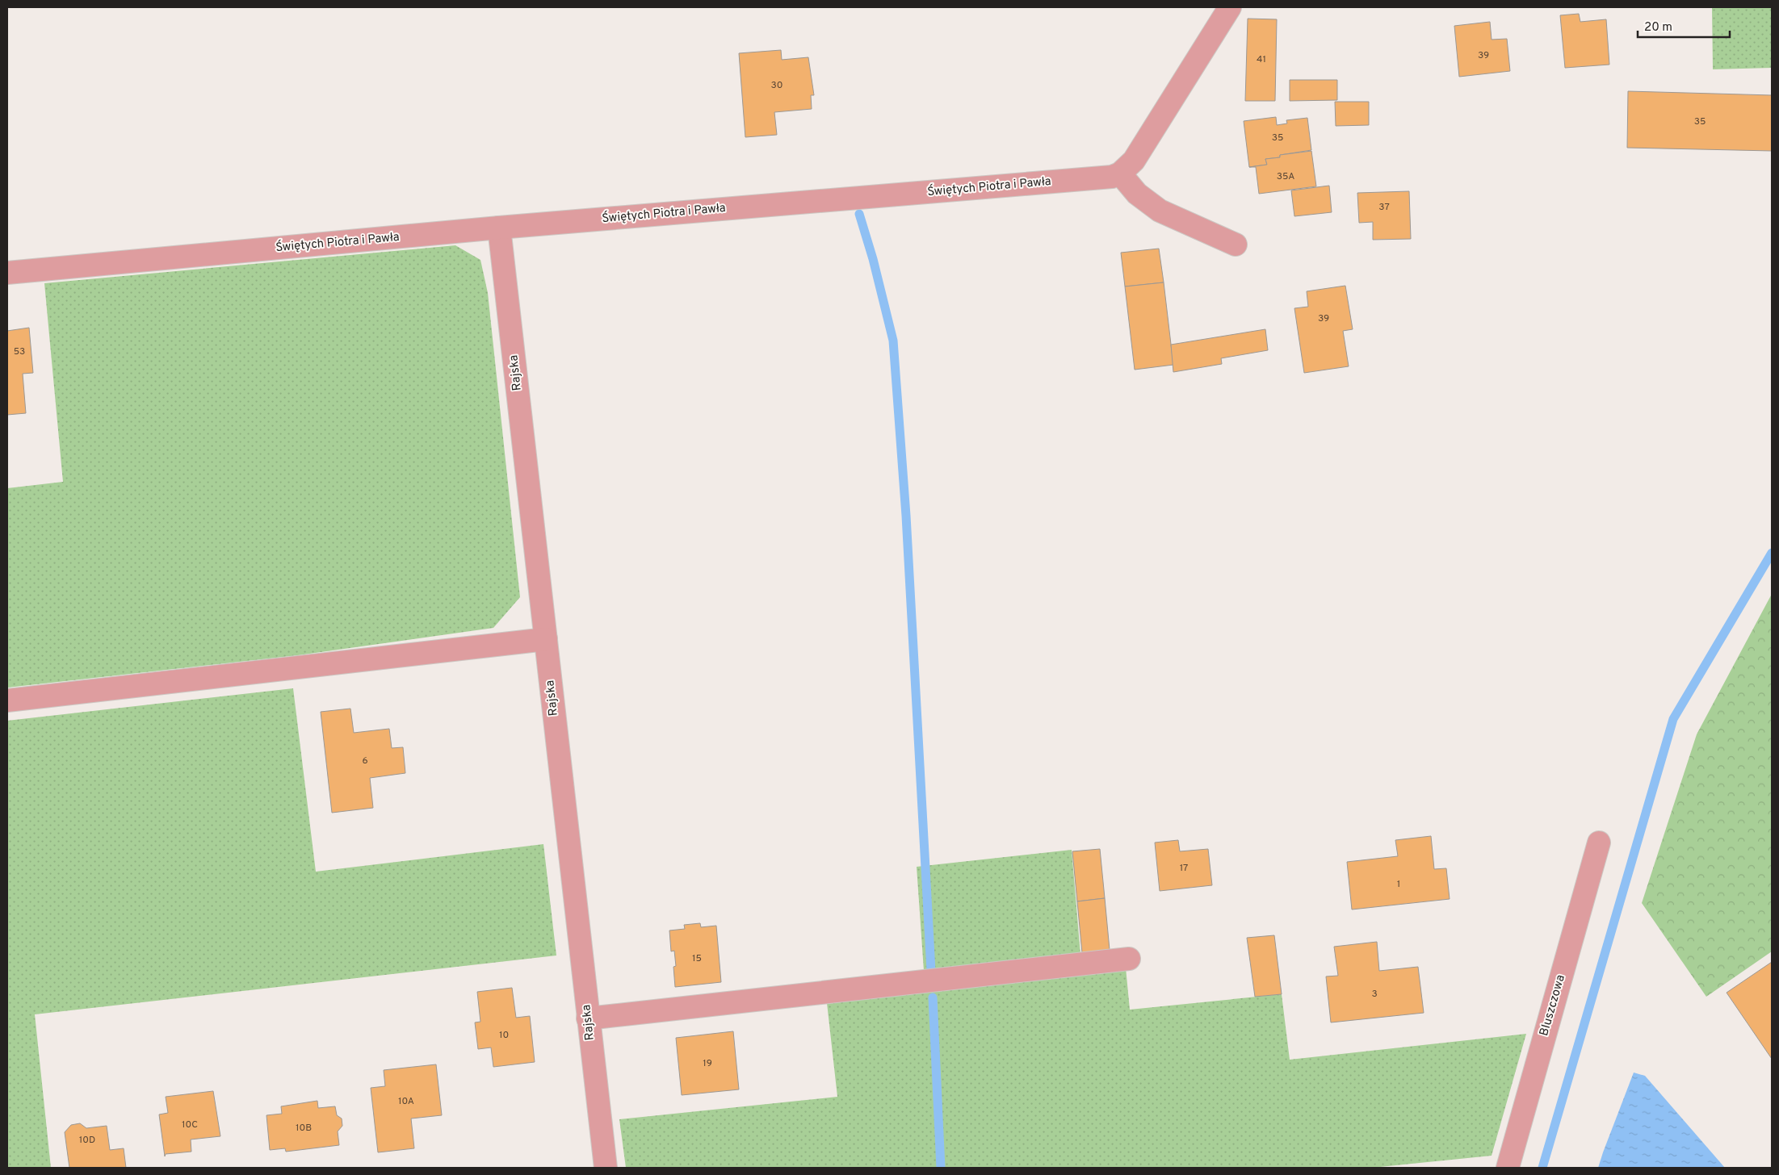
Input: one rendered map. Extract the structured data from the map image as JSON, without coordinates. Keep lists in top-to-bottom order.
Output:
{
  "streets": {
    "street": ["Świętych Piotra i Pawła", "Rajska", "Bluszczowa"]
  },
  "crossings": [
    ["Świętych Piotra i Pawła", "Rajska"]
  ],
  "house_numbers": [
    "39",
    "41",
    "30",
    "35",
    "35",
    "35A",
    "37",
    "39",
    "53",
    "6",
    "17",
    "1",
    "15",
    "3",
    "10",
    "19",
    "10A",
    "10C",
    "10B",
    "10D"
  ],
  "scale_bar": "20 m"
}
